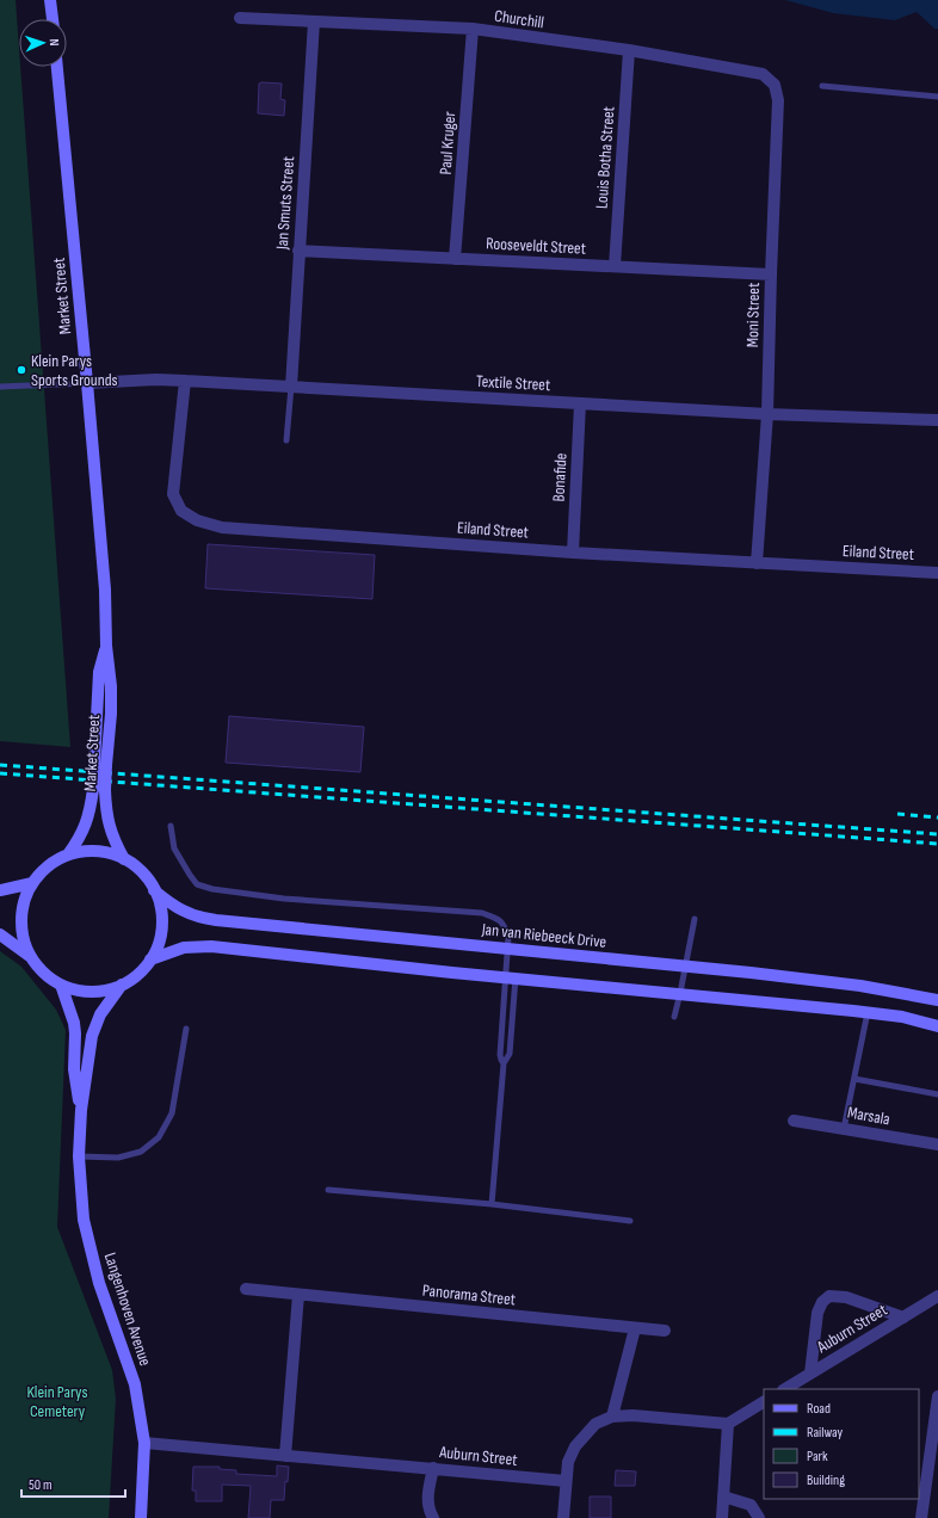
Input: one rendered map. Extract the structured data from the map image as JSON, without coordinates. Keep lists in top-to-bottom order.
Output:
{
  "streets": {
    "main road": ["Market Street", "Jan van Riebeeck Drive", "Langenhoven Avenue"],
    "street": [
      "Churchill",
      "Paul Kruger",
      "Louis Botha Street",
      "Jan Smuts Street",
      "Rooseveldt Street",
      "Moni Street",
      "Textile Street",
      "Bonafide",
      "Eiland Street",
      "Marsala",
      "Panorama Street",
      "Auburn Street"
    ]
  },
  "crossings": [
    ["Churchill", "Paul Kruger"],
    ["Churchill", "Louis Botha Street"],
    ["Churchill", "Jan Smuts Street"],
    ["Churchill", "Moni Street"],
    ["Paul Kruger", "Rooseveldt Street"],
    ["Louis Botha Street", "Rooseveldt Street"],
    ["Jan Smuts Street", "Rooseveldt Street"],
    ["Jan Smuts Street", "Textile Street"],
    ["Rooseveldt Street", "Moni Street"],
    ["Market Street", "Textile Street"],
    ["Market Street", "Jan van Riebeeck Drive"],
    ["Market Street", "Langenhoven Avenue"],
    ["Moni Street", "Textile Street"],
    ["Moni Street", "Eiland Street"],
    ["Textile Street", "Bonafide"],
    ["Textile Street", "Eiland Street"],
    ["Bonafide", "Eiland Street"],
    ["Jan van Riebeeck Drive", "Langenhoven Avenue"],
    ["Langenhoven Avenue", "Auburn Street"]
  ],
  "parks": ["Klein Parys Cemetery"],
  "places": ["Klein Parys Sports Grounds"],
  "legend": [
    "Road",
    "Railway",
    "Park",
    "Building"
  ],
  "scale_bar": "50 m",
  "north": "right"
}
